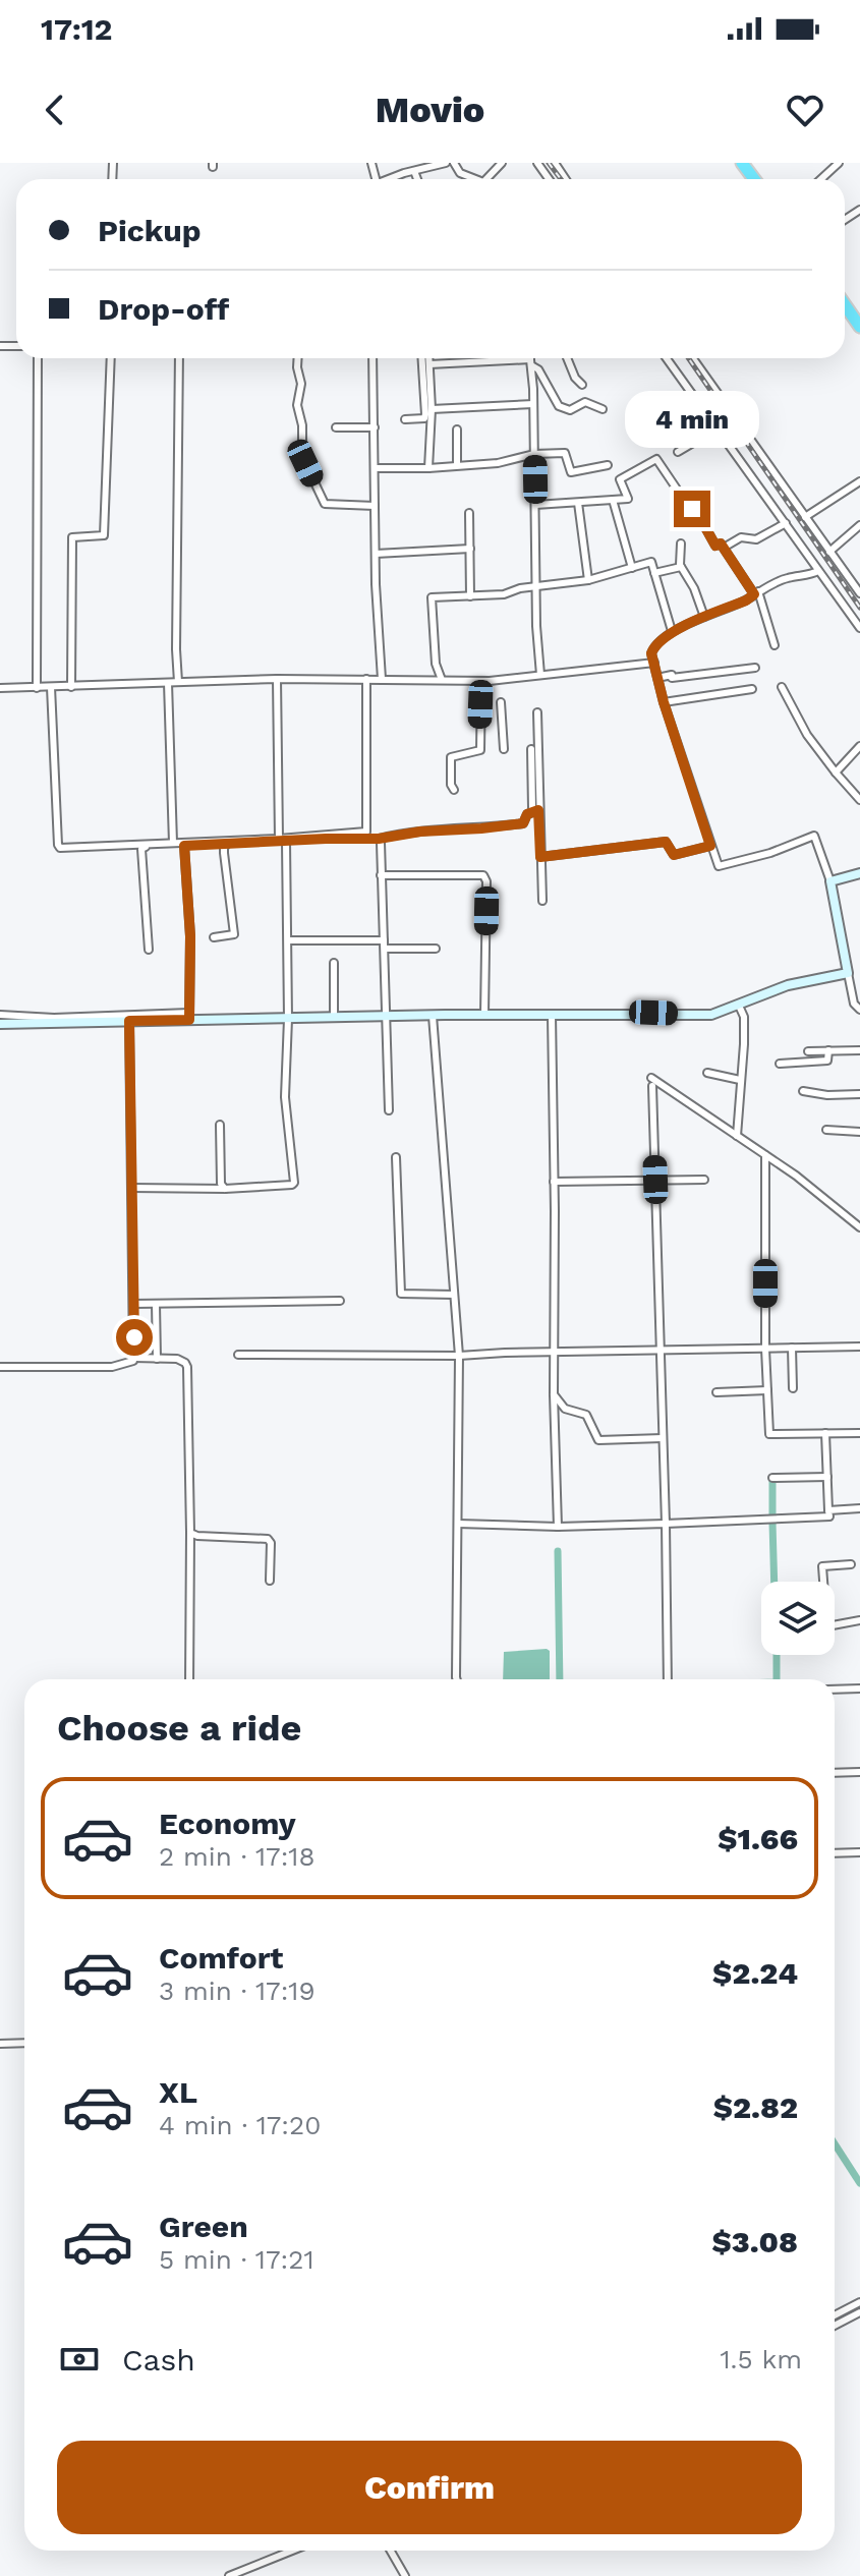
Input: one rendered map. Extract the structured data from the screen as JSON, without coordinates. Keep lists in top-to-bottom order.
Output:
{
  "page": {
    "status": "17:12",
    "header": "Movio",
    "banner": ["Pickup", "Drop-off"],
    "bubble": "4 min",
    "heading": "Choose a ride",
    "list": [
      {
        "name": "Economy",
        "note": "2 min · 17:18",
        "value": "$1.66"
      },
      {
        "name": "Comfort",
        "note": "3 min · 17:19",
        "value": "$2.24"
      },
      {
        "name": "XL",
        "note": "4 min · 17:20",
        "value": "$2.82"
      },
      {
        "name": "Green",
        "note": "5 min · 17:21",
        "value": "$3.08"
      }
    ],
    "pay": ["Cash", "1.5 km"],
    "buttons": "Confirm"
  }
}
